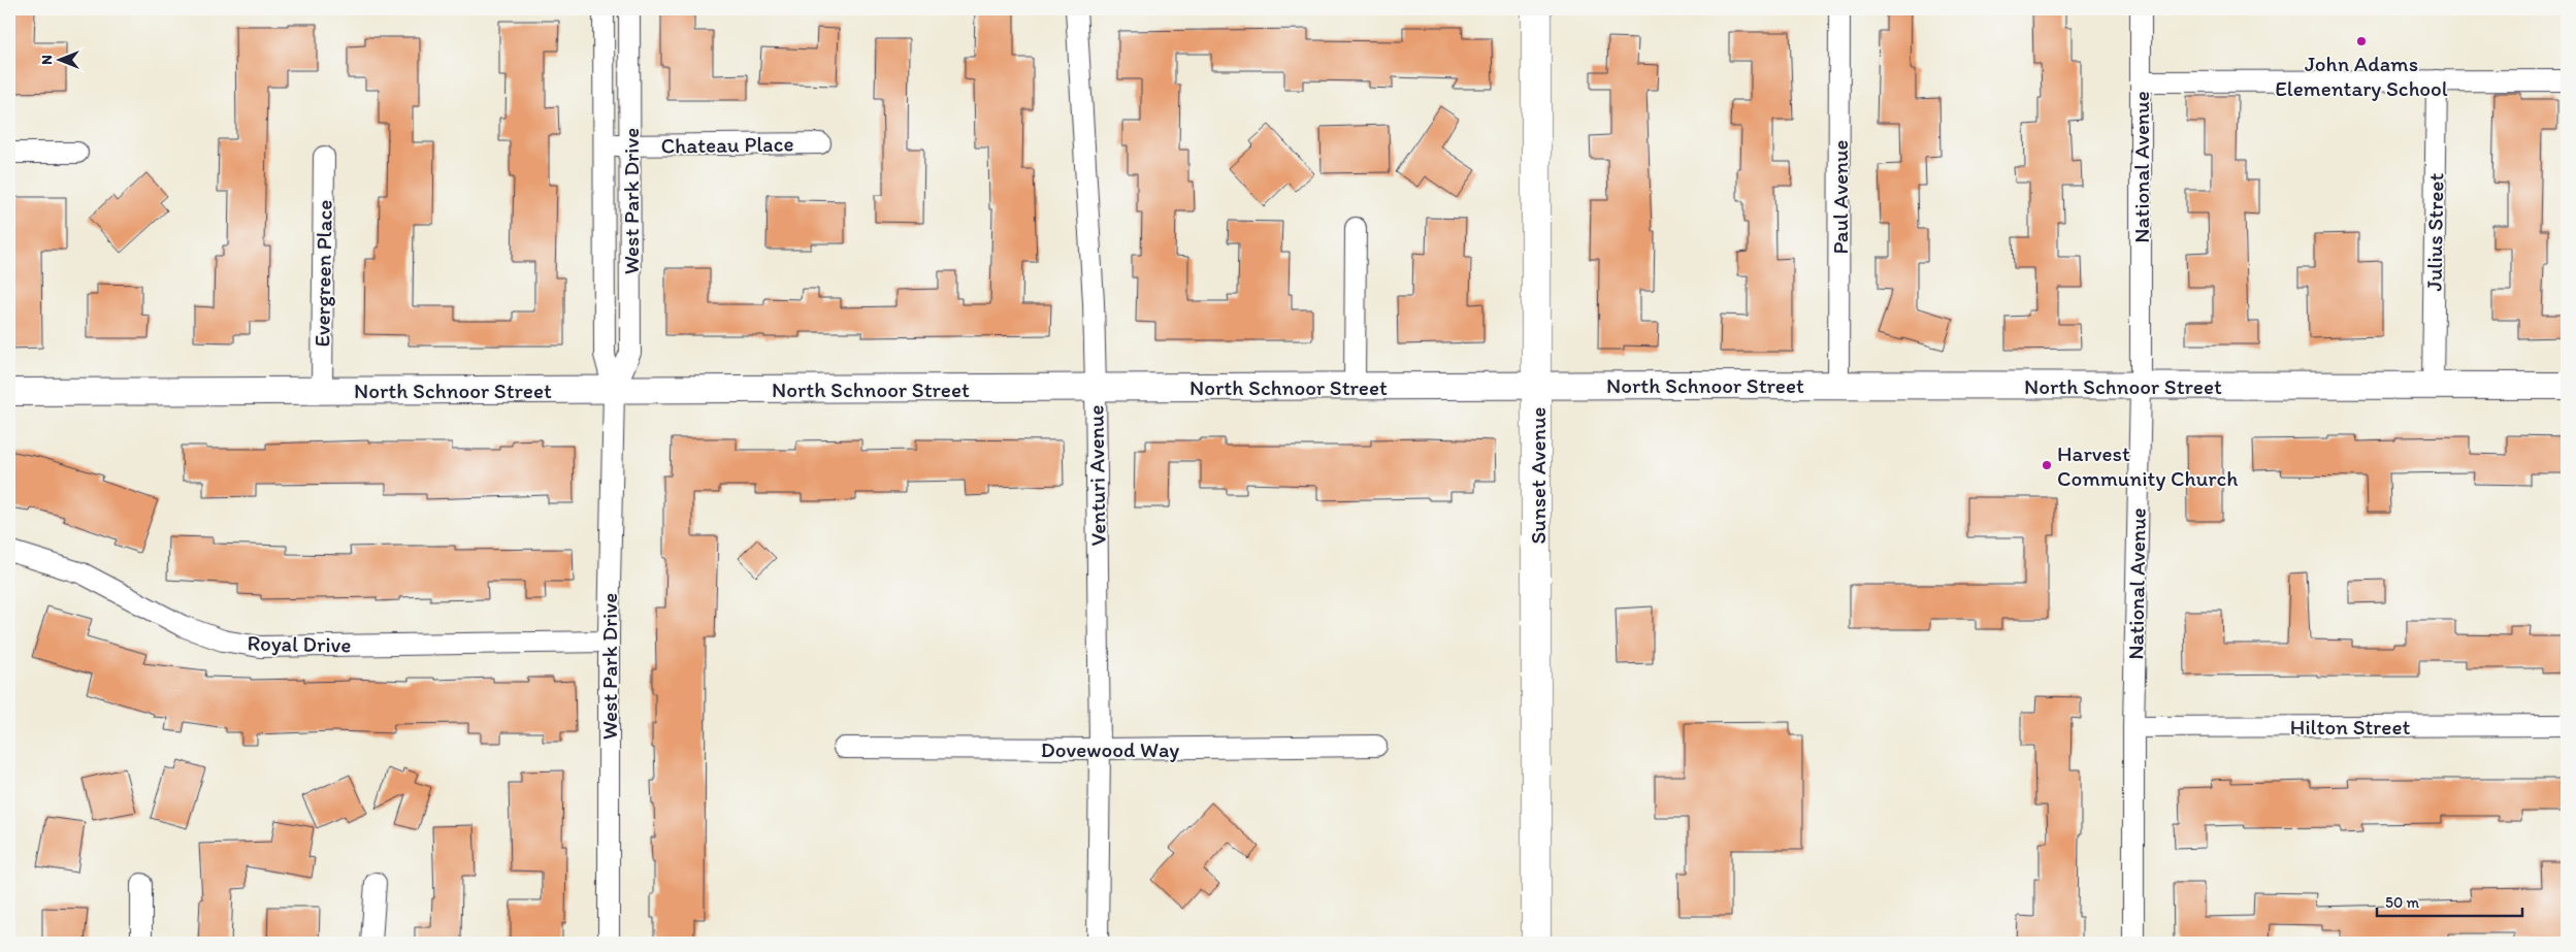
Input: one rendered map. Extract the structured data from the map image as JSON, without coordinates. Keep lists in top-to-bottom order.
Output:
{
  "streets": {
    "main road": ["Sunset Avenue"],
    "street": [
      "Chateau Place",
      "National Avenue",
      "Paul Avenue",
      "West Park Drive",
      "Julius Street",
      "Evergreen Place",
      "North Schnoor Street",
      "Venturi Avenue",
      "Royal Drive",
      "Hilton Street",
      "Dovewood Way"
    ]
  },
  "crossings": [
    ["Chateau Place", "West Park Drive"],
    ["National Avenue", "North Schnoor Street"],
    ["National Avenue", "Hilton Street"],
    ["Paul Avenue", "North Schnoor Street"],
    ["West Park Drive", "North Schnoor Street"],
    ["West Park Drive", "Royal Drive"],
    ["Julius Street", "North Schnoor Street"],
    ["Evergreen Place", "North Schnoor Street"],
    ["North Schnoor Street", "Venturi Avenue"],
    ["North Schnoor Street", "Sunset Avenue"],
    ["Venturi Avenue", "Dovewood Way"]
  ],
  "places": ["John Adams Elementary School", "Harvest Community Church"],
  "scale_bar": "50 m",
  "north": "left"
}
